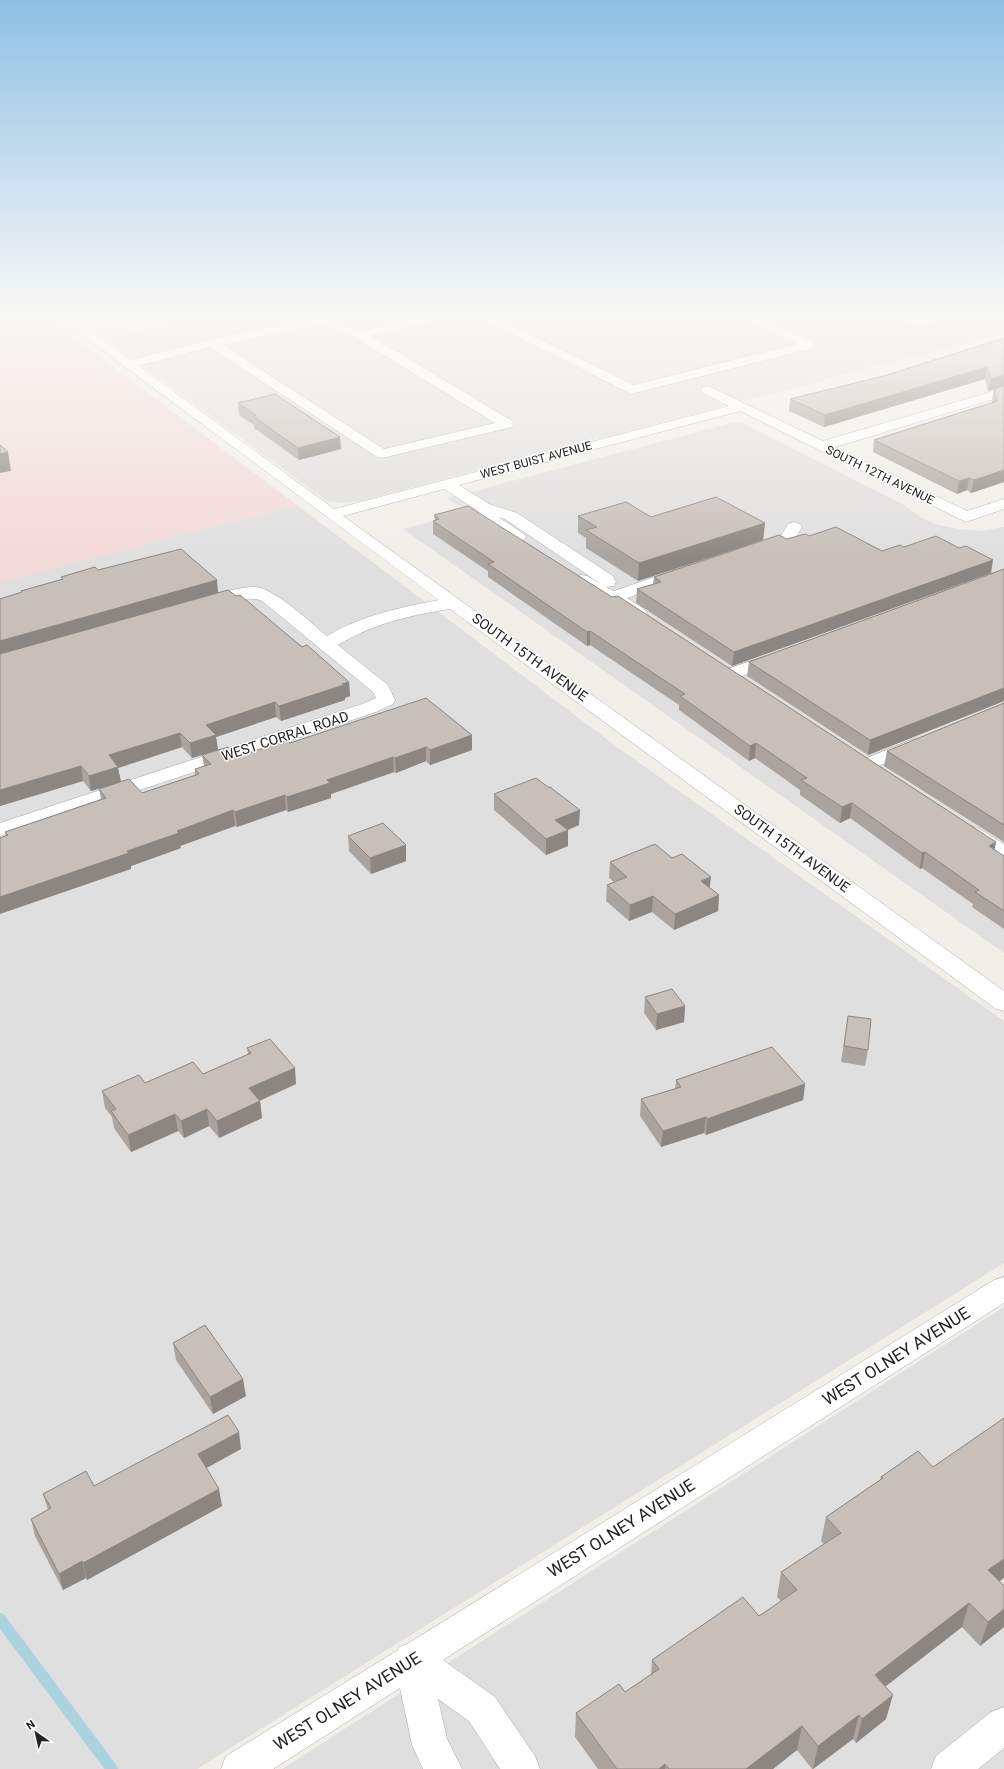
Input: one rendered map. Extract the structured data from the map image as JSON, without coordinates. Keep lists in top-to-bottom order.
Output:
{
  "streets": {
    "street": [
      "WEST BUIST AVENUE",
      "SOUTH 12TH AVENUE",
      "SOUTH 15TH AVENUE",
      "WEST CORRAL ROAD",
      "WEST OLNEY AVENUE"
    ]
  },
  "crossings": [
    ["WEST BUIST AVENUE", "SOUTH 12TH AVENUE"],
    ["WEST BUIST AVENUE", "SOUTH 15TH AVENUE"]
  ],
  "north": "top left"
}
